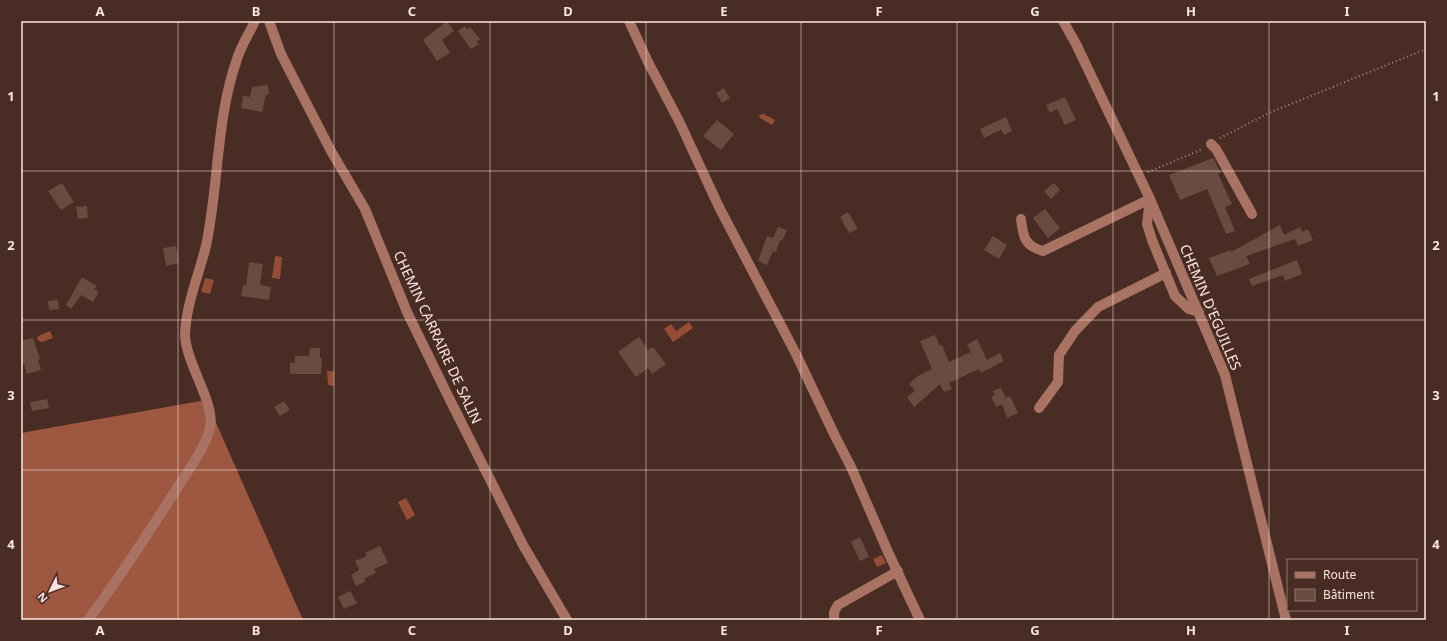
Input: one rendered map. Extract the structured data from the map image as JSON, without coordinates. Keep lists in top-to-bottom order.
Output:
{
  "streets": {
    "street": ["CHEMIN D'EGUILLES", "CHEMIN CARRAIRE DE SALIN"]
  },
  "legend": ["Route", "Bâtiment"],
  "north": "bottom left",
  "grid": {
    "columns": [
      "A",
      "B",
      "C",
      "D",
      "E",
      "F",
      "G",
      "H",
      "I"
    ],
    "rows": [
      "1",
      "2",
      "3",
      "4"
    ]
  }
}
